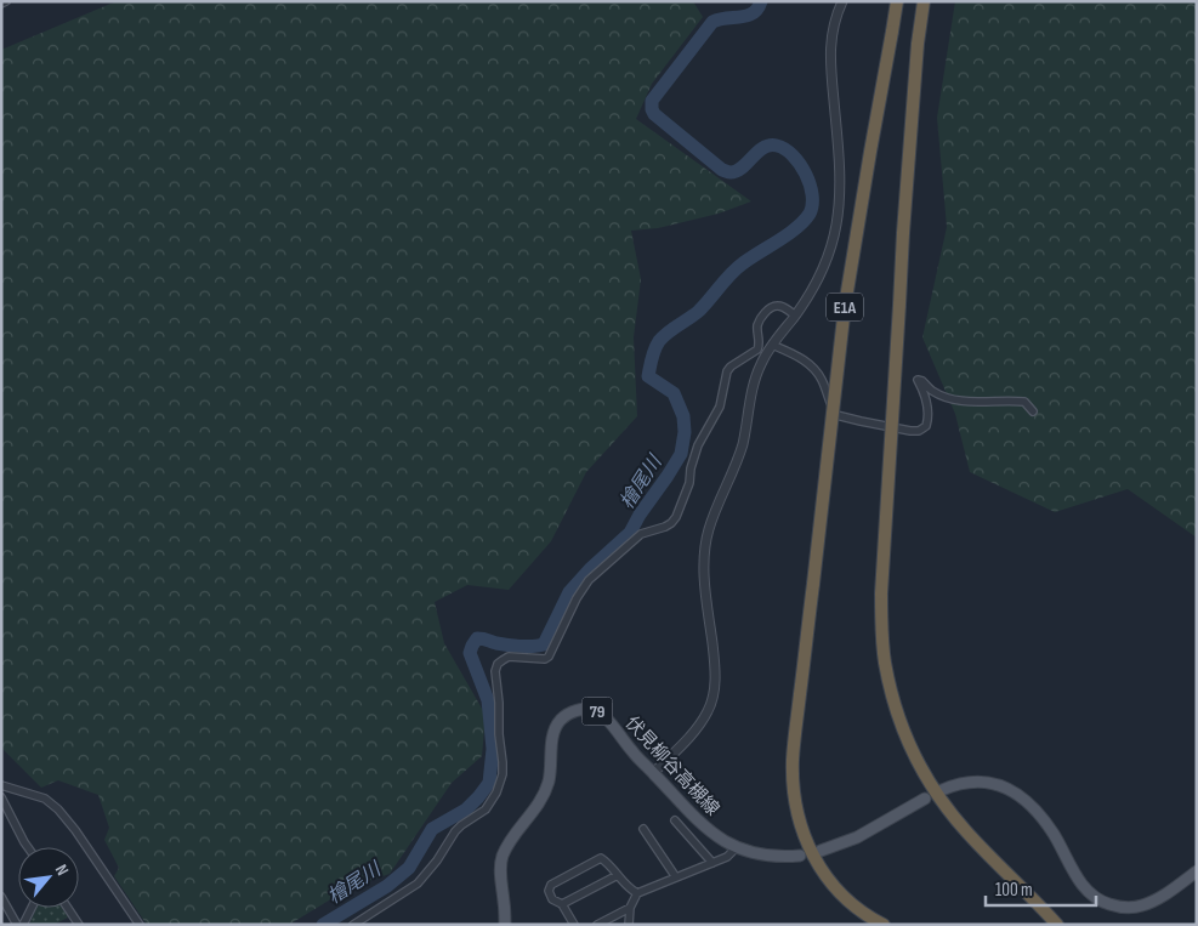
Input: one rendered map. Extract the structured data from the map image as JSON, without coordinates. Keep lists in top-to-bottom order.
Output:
{
  "streets": {
    "highway": ["E1A"],
    "main road": ["79", "伏見柳谷高槻線"]
  },
  "water": ["檜尾川"],
  "scale_bar": "100 m",
  "north": "top right"
}
